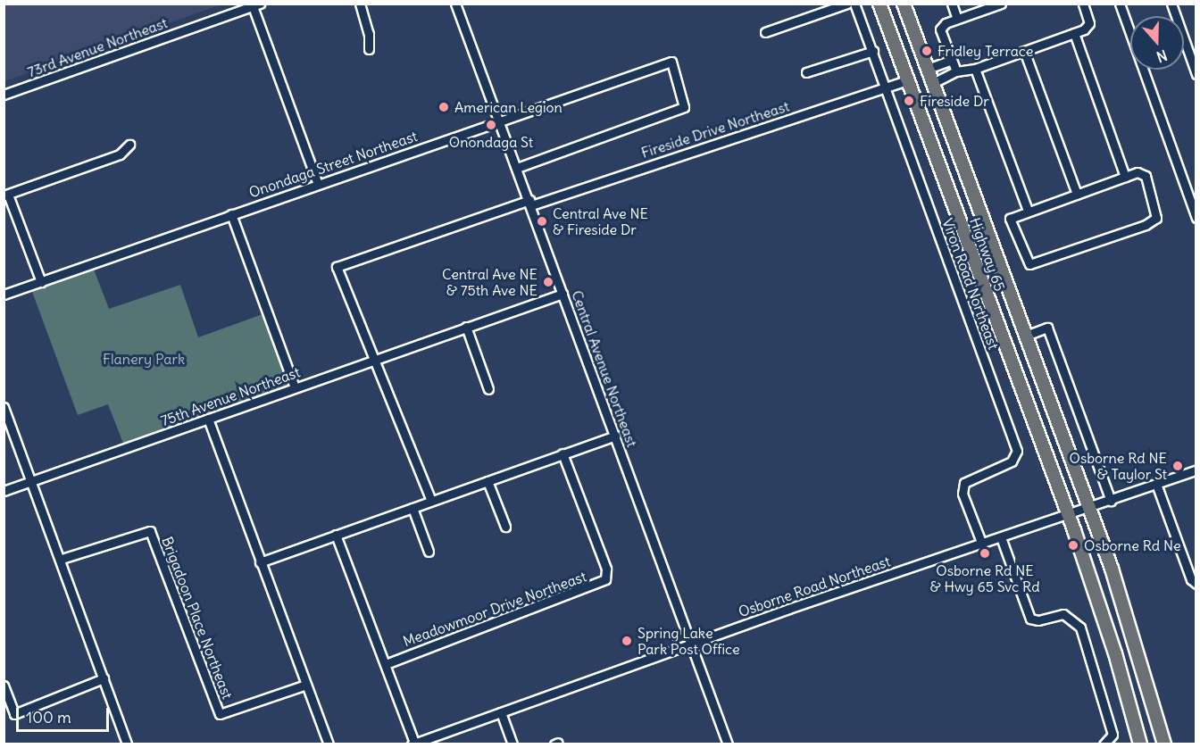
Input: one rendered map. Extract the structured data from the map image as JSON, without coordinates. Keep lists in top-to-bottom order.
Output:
{
  "streets": {
    "highway": ["Highway 65"],
    "street": [
      "73rd Avenue Northeast",
      "Fireside Drive Northeast",
      "Onondaga Street Northeast",
      "Viron Road Northeast",
      "Central Avenue Northeast",
      "75th Avenue Northeast",
      "Osborne Road Northeast",
      "Meadowmoor Drive Northeast",
      "Brigadoon Place Northeast"
    ]
  },
  "crossings": [
    ["Fireside Drive Northeast", "Highway 65"],
    ["Fireside Drive Northeast", "Viron Road Northeast"],
    ["Fireside Drive Northeast", "Central Avenue Northeast"],
    ["Fireside Drive Northeast", "75th Avenue Northeast"],
    ["Onondaga Street Northeast", "Central Avenue Northeast"],
    ["Highway 65", "Osborne Road Northeast"],
    ["Viron Road Northeast", "Osborne Road Northeast"],
    ["Central Avenue Northeast", "75th Avenue Northeast"],
    ["Central Avenue Northeast", "Osborne Road Northeast"]
  ],
  "parks": ["Flanery Park"],
  "places": [
    "Fridley Terrace",
    "Fireside Dr",
    "American Legion",
    "Onondaga St",
    "Central Ave NE & Fireside Dr",
    "Central Ave NE & 75th Ave NE",
    "Osborne Rd NE & Taylor St",
    "Osborne Rd Ne",
    "Osborne Rd NE & Hwy 65 Svc Rd",
    "Spring Lake Park Post Office"
  ],
  "scale_bar": "100 m",
  "north": "bottom"
}
